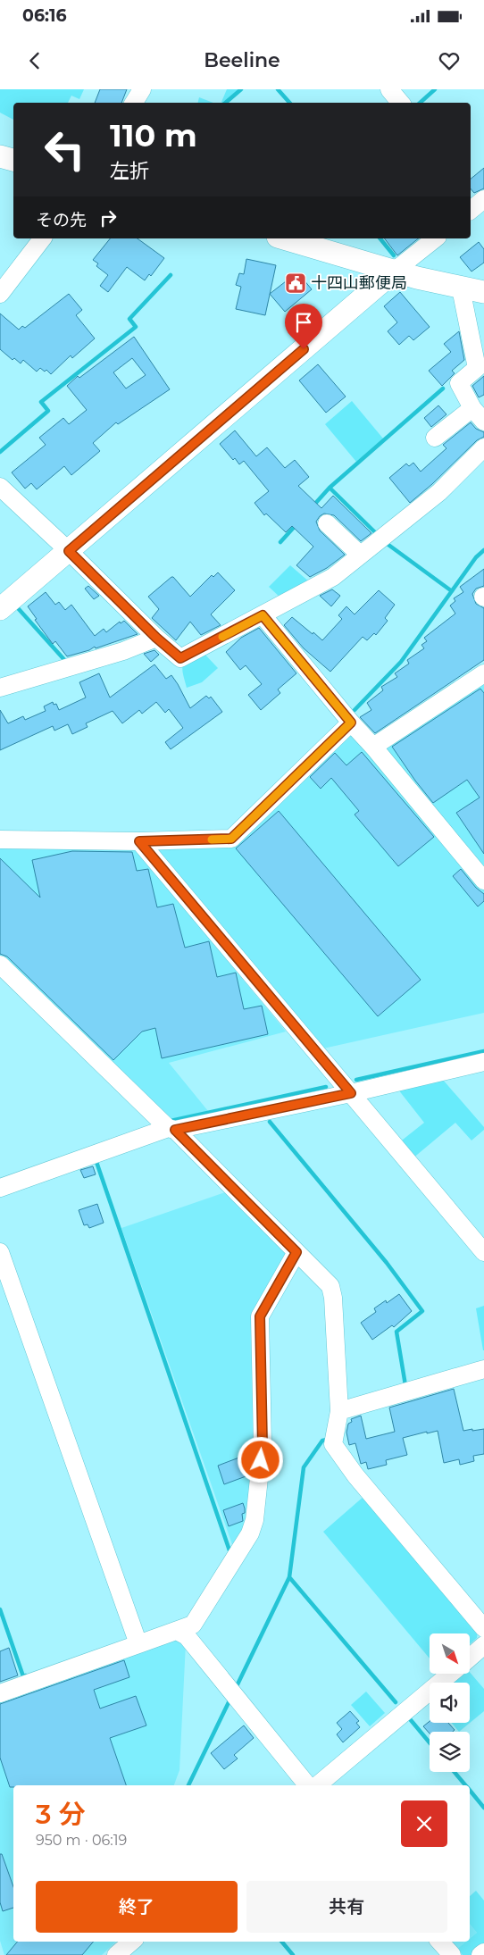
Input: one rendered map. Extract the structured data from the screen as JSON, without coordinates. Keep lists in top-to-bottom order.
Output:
{
  "places": {
    "public building": ["十四山郵便局"]
  },
  "north": "bottom right",
  "page": {
    "status": "06:16",
    "header": "Beeline",
    "turn": ["110 m", "左折"],
    "then": "その先",
    "heading": ["3 分", "950 m · 06:19"],
    "buttons": ["終了", "共有"]
  }
}
